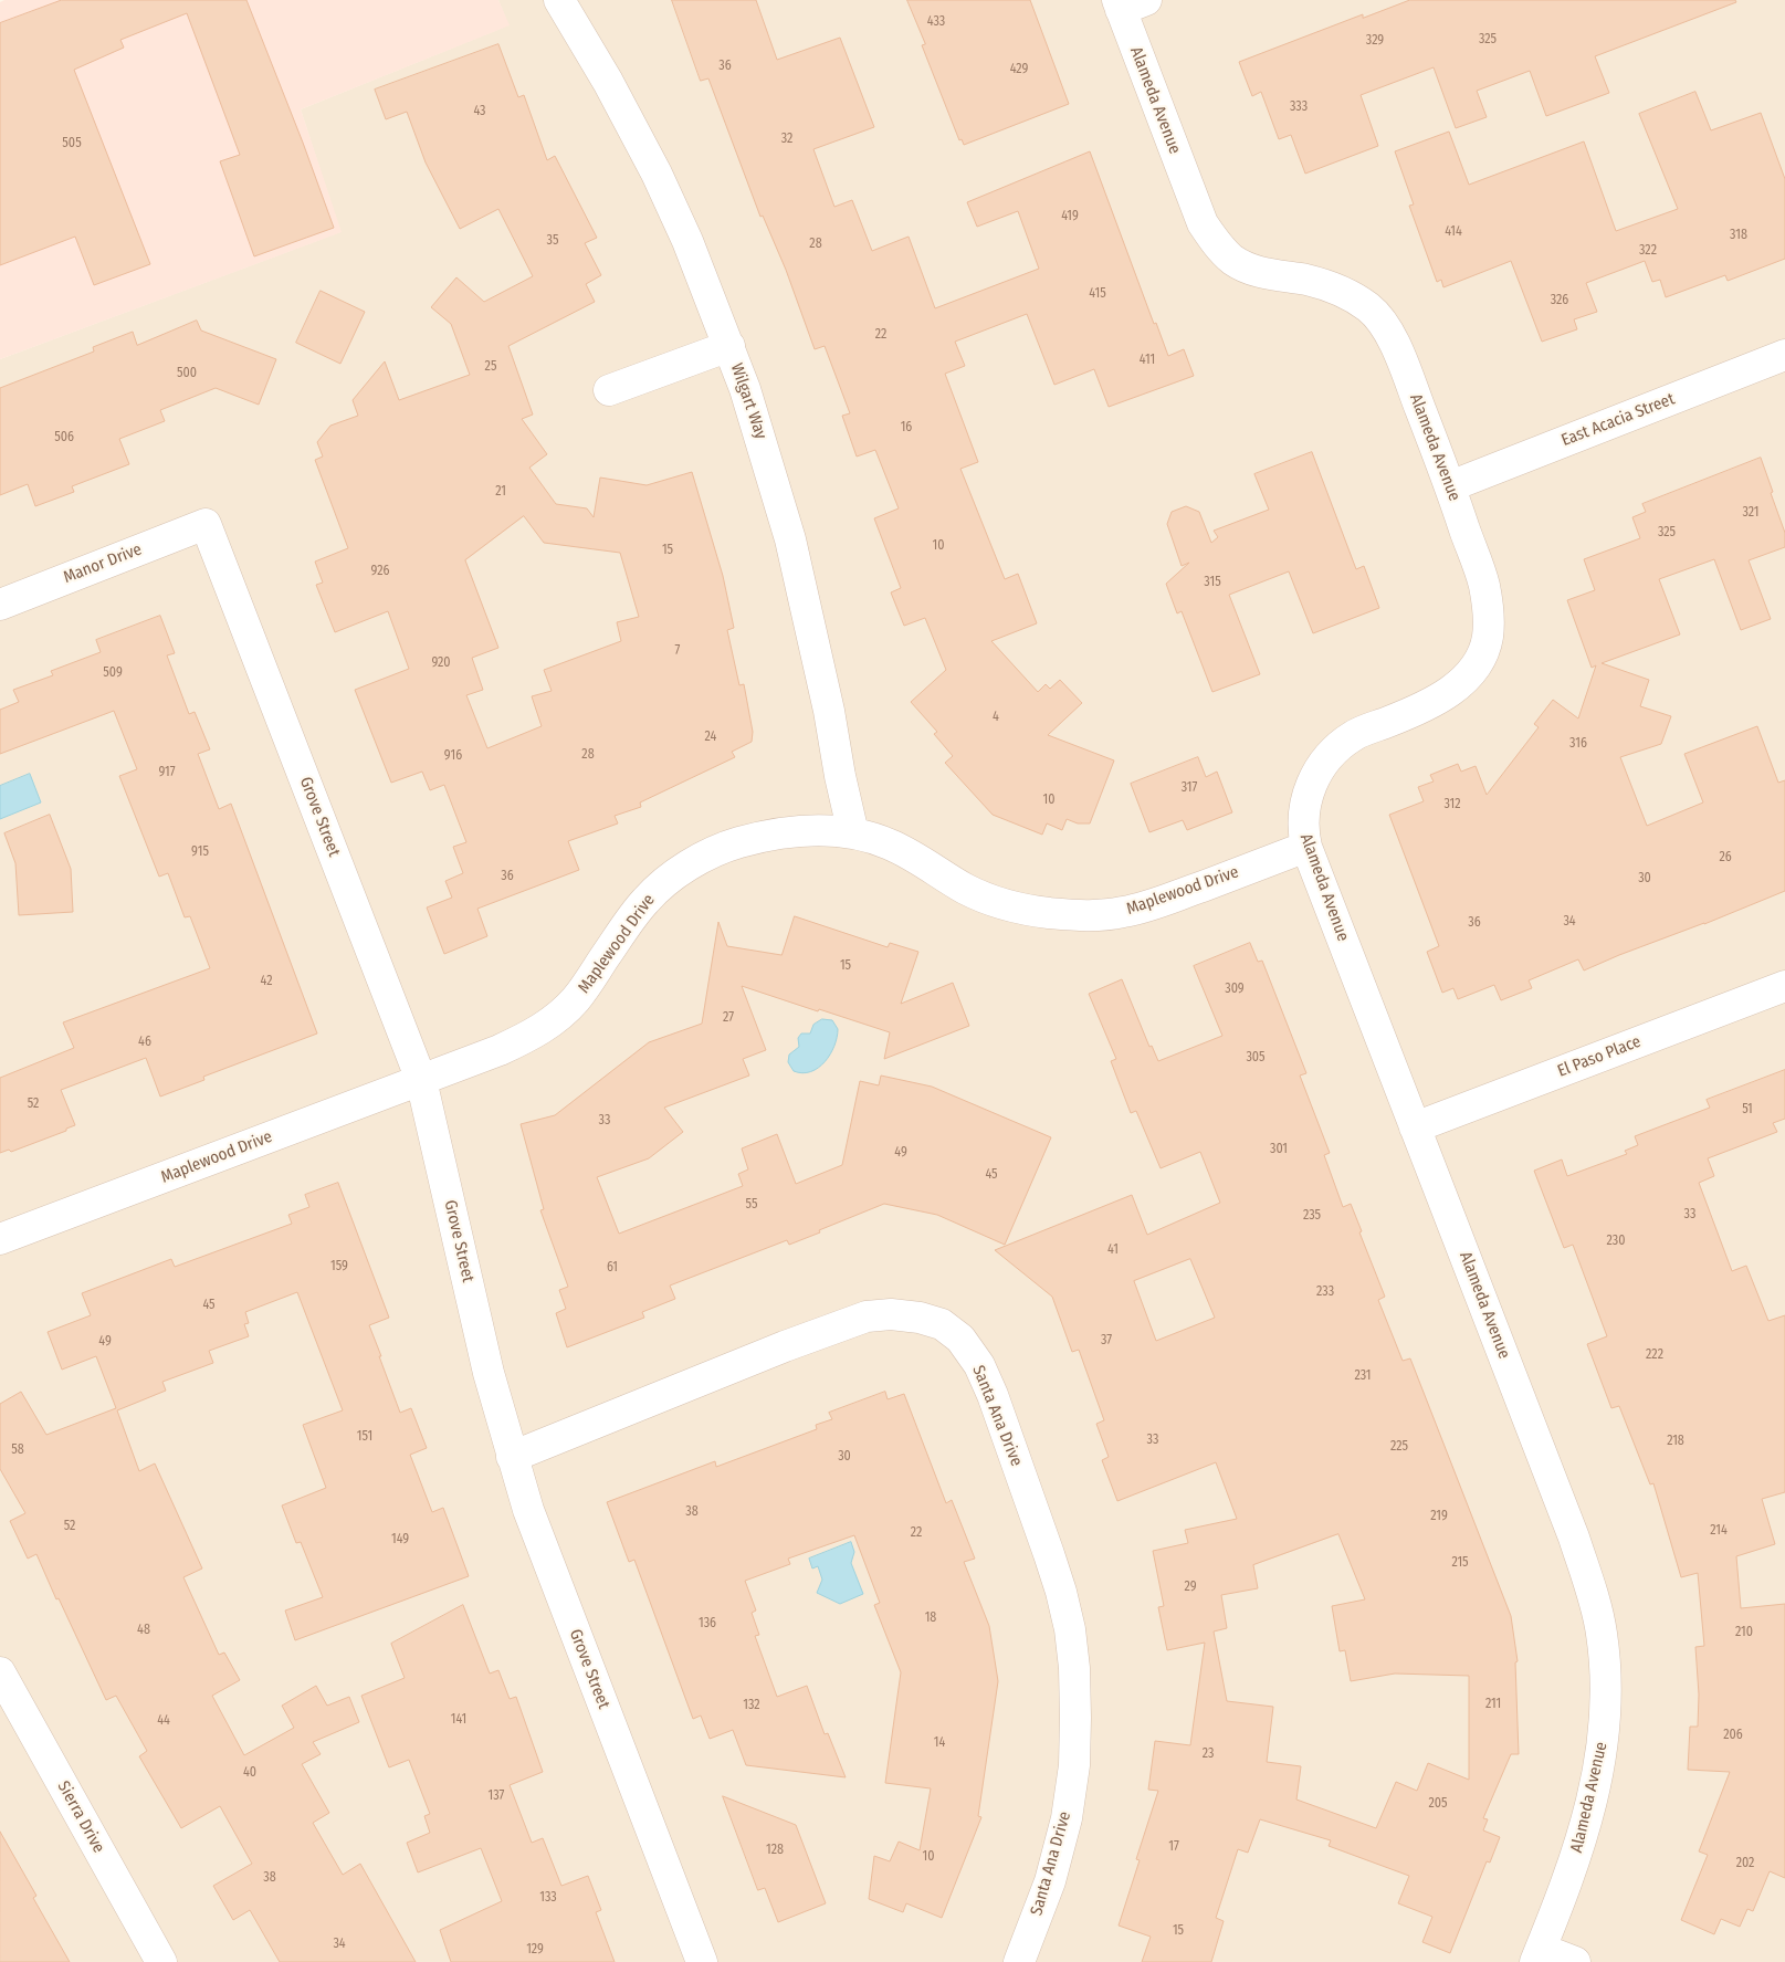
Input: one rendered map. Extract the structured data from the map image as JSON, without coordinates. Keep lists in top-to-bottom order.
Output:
{
  "streets": {
    "street": [
      "Alameda Avenue",
      "Wilgart Way",
      "East Acacia Street",
      "Manor Drive",
      "Grove Street",
      "Maplewood Drive",
      "El Paso Place",
      "Santa Ana Drive",
      "Sierra Drive"
    ]
  },
  "crossings": [
    ["Alameda Avenue", "East Acacia Street"],
    ["Alameda Avenue", "Maplewood Drive"],
    ["Alameda Avenue", "El Paso Place"],
    ["Wilgart Way", "Maplewood Drive"],
    ["Manor Drive", "Grove Street"],
    ["Grove Street", "Maplewood Drive"],
    ["Grove Street", "Santa Ana Drive"]
  ],
  "house_numbers": [
    "433",
    "325",
    "329",
    "36",
    "429",
    "333",
    "43",
    "32",
    "505",
    "419",
    "414",
    "318",
    "35",
    "28",
    "322",
    "415",
    "326",
    "22",
    "411",
    "25",
    "500",
    "16",
    "506",
    "21",
    "321",
    "325",
    "10",
    "15",
    "926",
    "315",
    "7",
    "920",
    "509",
    "4",
    "24",
    "316",
    "28",
    "916",
    "917",
    "317",
    "10",
    "312",
    "915",
    "26",
    "36",
    "30",
    "34",
    "36",
    "15",
    "42",
    "309",
    "27",
    "46",
    "305",
    "52",
    "51",
    "33",
    "301",
    "49",
    "45",
    "55",
    "33",
    "235",
    "230",
    "41",
    "159",
    "61",
    "233",
    "45",
    "37",
    "49",
    "222",
    "231",
    "151",
    "33",
    "218",
    "225",
    "58",
    "30",
    "38",
    "219",
    "52",
    "214",
    "22",
    "149",
    "215",
    "29",
    "18",
    "136",
    "48",
    "210",
    "211",
    "132",
    "141",
    "44",
    "206",
    "14",
    "23",
    "40",
    "137",
    "205",
    "17",
    "128",
    "10",
    "202",
    "38",
    "133",
    "15",
    "34",
    "129"
  ]
}
